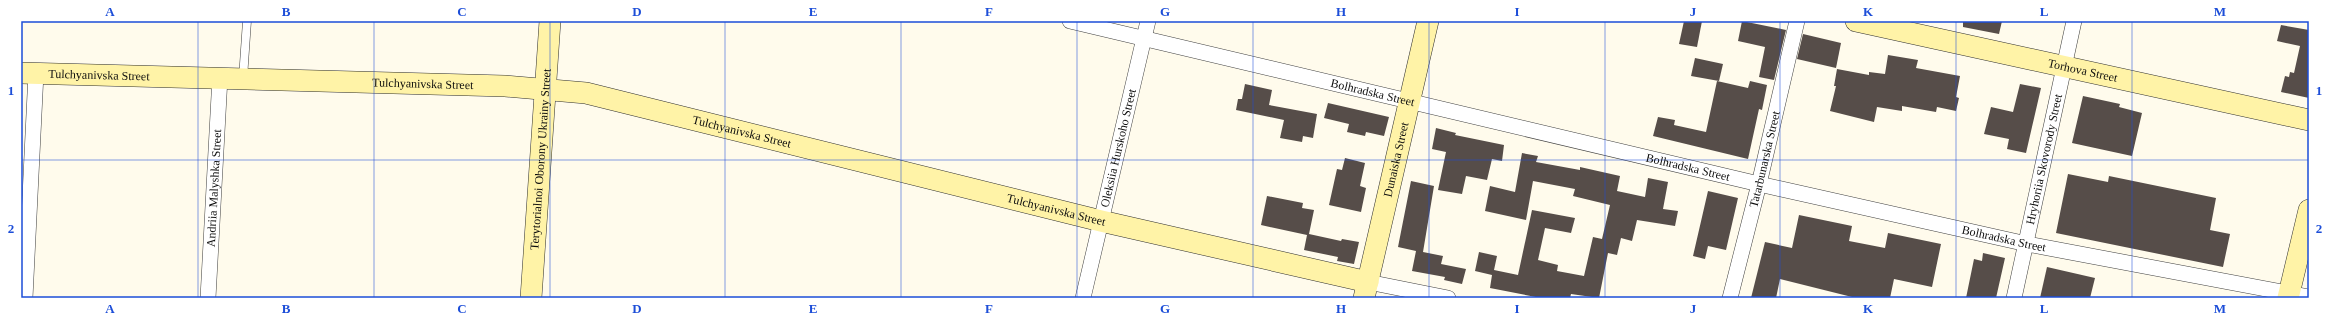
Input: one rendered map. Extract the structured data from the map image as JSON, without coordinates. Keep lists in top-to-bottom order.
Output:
{
  "streets": {
    "street": [
      "Torhova Street",
      "Tulchyanivska Street",
      "Bolhradska Street",
      "Oleksiia Hurskoho Street",
      "Dunaiska Street",
      "Terytorialnoi Oborony Ukrainy Street",
      "Tatarbunarska Street",
      "Hryhoriia Skovorody Street",
      "Andriia Malyshka Street"
    ]
  },
  "crossings": [
    ["Torhova Street", "Hryhoriia Skovorody Street"],
    ["Tulchyanivska Street", "Oleksiia Hurskoho Street"],
    ["Tulchyanivska Street", "Dunaiska Street"],
    ["Tulchyanivska Street", "Terytorialnoi Oborony Ukrainy Street"],
    ["Tulchyanivska Street", "Andriia Malyshka Street"],
    ["Bolhradska Street", "Oleksiia Hurskoho Street"],
    ["Bolhradska Street", "Dunaiska Street"],
    ["Bolhradska Street", "Tatarbunarska Street"],
    ["Bolhradska Street", "Hryhoriia Skovorody Street"]
  ],
  "grid": {
    "columns": [
      "A",
      "B",
      "C",
      "D",
      "E",
      "F",
      "G",
      "H",
      "I",
      "J",
      "K",
      "L",
      "M"
    ],
    "rows": ["1", "2"]
  }
}
